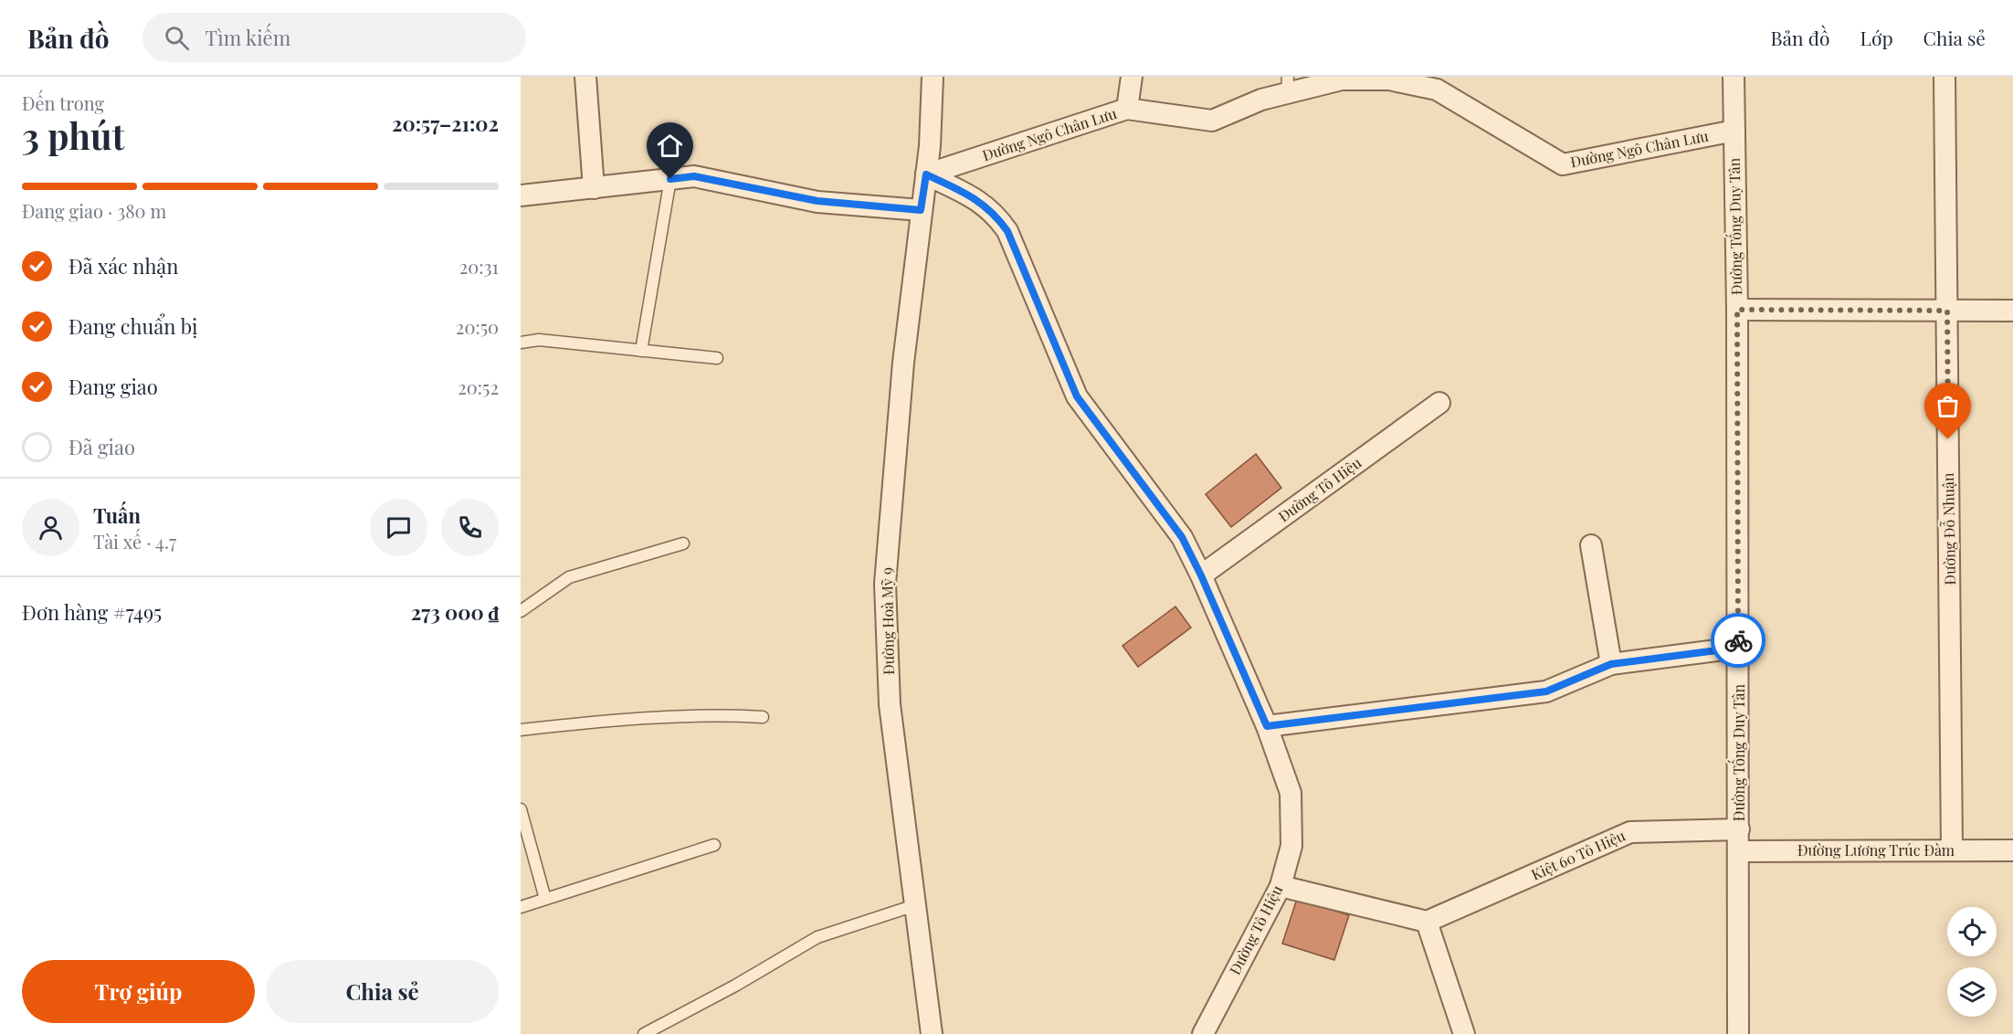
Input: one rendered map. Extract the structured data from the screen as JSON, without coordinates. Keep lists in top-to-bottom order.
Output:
{
  "streets": {
    "street": [
      "Đường Ngô Chân Lưu",
      "Đường Tống Duy Tân",
      "Đường Tô Hiệu",
      "Đường Đỗ Nhuận",
      "Đường Hoà Mỹ 9",
      "Đường Lương Trúc Đàm",
      "Kiệt 60 Tô Hiệu"
    ]
  },
  "crossings": [
    ["Đường Ngô Chân Lưu", "Đường Tống Duy Tân"],
    ["Đường Ngô Chân Lưu", "Đường Tô Hiệu"],
    ["Đường Ngô Chân Lưu", "Đường Hoà Mỹ 9"],
    ["Đường Tống Duy Tân", "Đường Lương Trúc Đàm"],
    ["Đường Tống Duy Tân", "Kiệt 60 Tô Hiệu"],
    ["Đường Tô Hiệu", "Đường Hoà Mỹ 9"],
    ["Đường Đỗ Nhuận", "Đường Lương Trúc Đàm"]
  ],
  "page": {
    "header": "Bản đồ",
    "search": "Tìm kiếm",
    "nav": ["Bản đồ", "Lớp", "Chia sẻ"],
    "heading": ["3 phút", "Đến trong", "20:57–21:02"],
    "panel": [
      "Tuấn",
      "Tài xế · 4.7",
      "Đơn hàng #7495",
      "273 000 ₫"
    ],
    "bar": "Đang giao · 380 m",
    "list": [
      ["Đã xác nhận", "20:31"],
      ["Đang chuẩn bị", "20:50"],
      ["Đang giao", "20:52"],
      "Đã giao"
    ],
    "buttons": ["Trợ giúp", "Chia sẻ"]
  }
}
